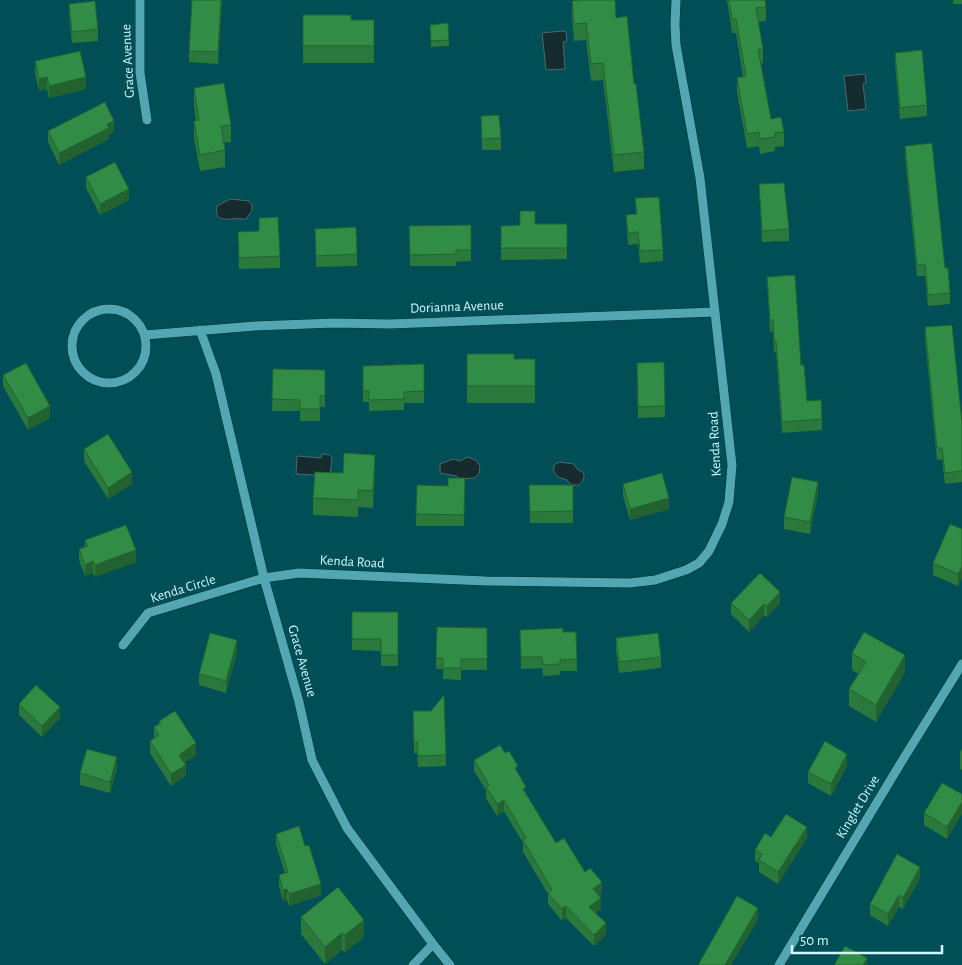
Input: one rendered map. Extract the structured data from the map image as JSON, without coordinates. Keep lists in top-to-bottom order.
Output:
{
  "streets": {
    "street": [
      "Grace Avenue",
      "Dorianna Avenue",
      "Kenda Road",
      "Kenda Circle",
      "Kinglet Drive"
    ]
  },
  "crossings": [
    ["Grace Avenue", "Dorianna Avenue"],
    ["Grace Avenue", "Kenda Road"],
    ["Grace Avenue", "Kenda Circle"],
    ["Dorianna Avenue", "Kenda Road"],
    ["Kenda Road", "Kenda Circle"]
  ],
  "scale_bar": "50 m"
}
